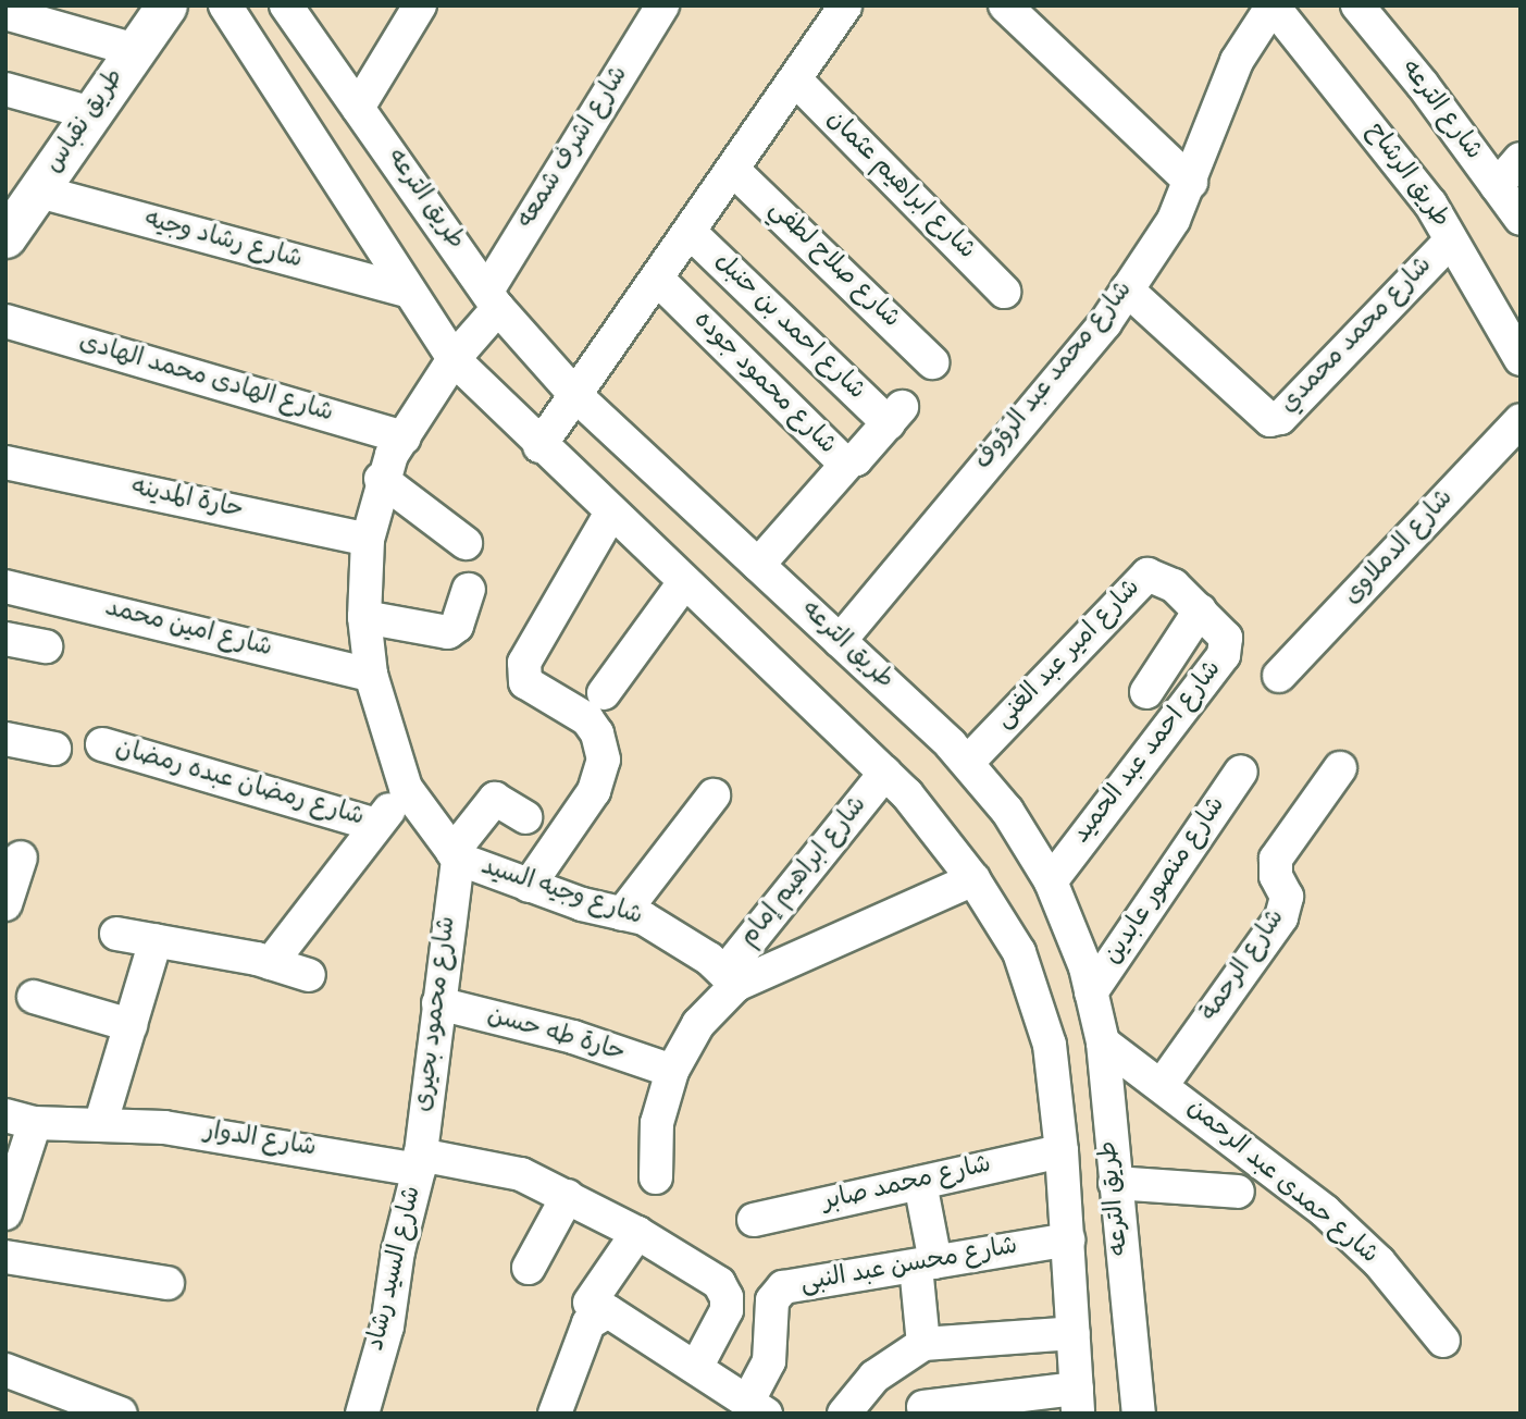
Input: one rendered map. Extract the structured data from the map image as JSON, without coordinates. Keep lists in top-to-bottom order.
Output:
{
  "streets": {
    "street": [
      "شارع الترعه",
      "طريق نقباس",
      "شارع اشرف شمعه",
      "طريق الرشاح",
      "شارع ابراهيم عثمان",
      "طريق الترعه",
      "شارع رشاد وجيه",
      "شارع صلاح لطفي",
      "شارع احمد بن حنبل",
      "شارع محمد محمدي",
      "شارع محمد عبد الرؤوف",
      "شارع الهادى محمد الهادى",
      "شارع محمود جوده",
      "حارة المدينه",
      "شارع الدملاوى",
      "شارع امين محمد",
      "شارع امير عبد الغنى",
      "شارع احمد عبد الحميد",
      "شارع رمضان عبده رمضان",
      "شارع ابراهيم إمام",
      "شارع منصور عابدين",
      "شارع وجيه السيد",
      "شارع الرحمة",
      "شارع محمود بحيرى",
      "حارة طه حسن",
      "شارع الدوار",
      "شارع حمدى عبد الرحمن",
      "شارع محمد صابر",
      "شارع محسن عبد النبى",
      "شارع السيد رشاد"
    ]
  },
  "crossings": [
    ["طريق نقباس", "شارع رشاد وجيه"],
    ["شارع اشرف شمعه", "طريق الترعه"],
    ["شارع اشرف شمعه", "شارع الهادى محمد الهادى"],
    ["شارع اشرف شمعه", "حارة المدينه"],
    ["شارع اشرف شمعه", "شارع امين محمد"],
    ["شارع اشرف شمعه", "شارع وجيه السيد"],
    ["شارع اشرف شمعه", "شارع محمود بحيرى"],
    ["طريق الرشاح", "شارع محمد محمدي"],
    ["طريق الرشاح", "شارع محمد عبد الرؤوف"],
    ["شارع ابراهيم عثمان", "شارع احمد بن حنبل"],
    ["طريق الترعه", "شارع رشاد وجيه"],
    ["طريق الترعه", "شارع احمد بن حنبل"],
    ["طريق الترعه", "شارع محمد عبد الرؤوف"],
    ["طريق الترعه", "شارع امير عبد الغنى"],
    ["طريق الترعه", "شارع احمد عبد الحميد"],
    ["طريق الترعه", "شارع ابراهيم إمام"],
    ["طريق الترعه", "شارع منصور عابدين"],
    ["طريق الترعه", "شارع حمدى عبد الرحمن"],
    ["طريق الترعه", "شارع محمد صابر"],
    ["طريق الترعه", "شارع محسن عبد النبى"],
    ["شارع صلاح لطفي", "شارع احمد بن حنبل"],
    ["شارع احمد بن حنبل", "شارع محمود جوده"],
    ["شارع محمد محمدي", "شارع محمد عبد الرؤوف"],
    ["شارع امير عبد الغنى", "شارع احمد عبد الحميد"],
    ["شارع ابراهيم إمام", "شارع وجيه السيد"],
    ["شارع ابراهيم إمام", "حارة طه حسن"],
    ["شارع وجيه السيد", "شارع محمود بحيرى"],
    ["شارع الرحمة", "شارع حمدى عبد الرحمن"],
    ["شارع محمود بحيرى", "حارة طه حسن"],
    ["شارع محمود بحيرى", "شارع الدوار"],
    ["شارع محمود بحيرى", "شارع السيد رشاد"],
    ["شارع الدوار", "شارع السيد رشاد"]
  ]
}
